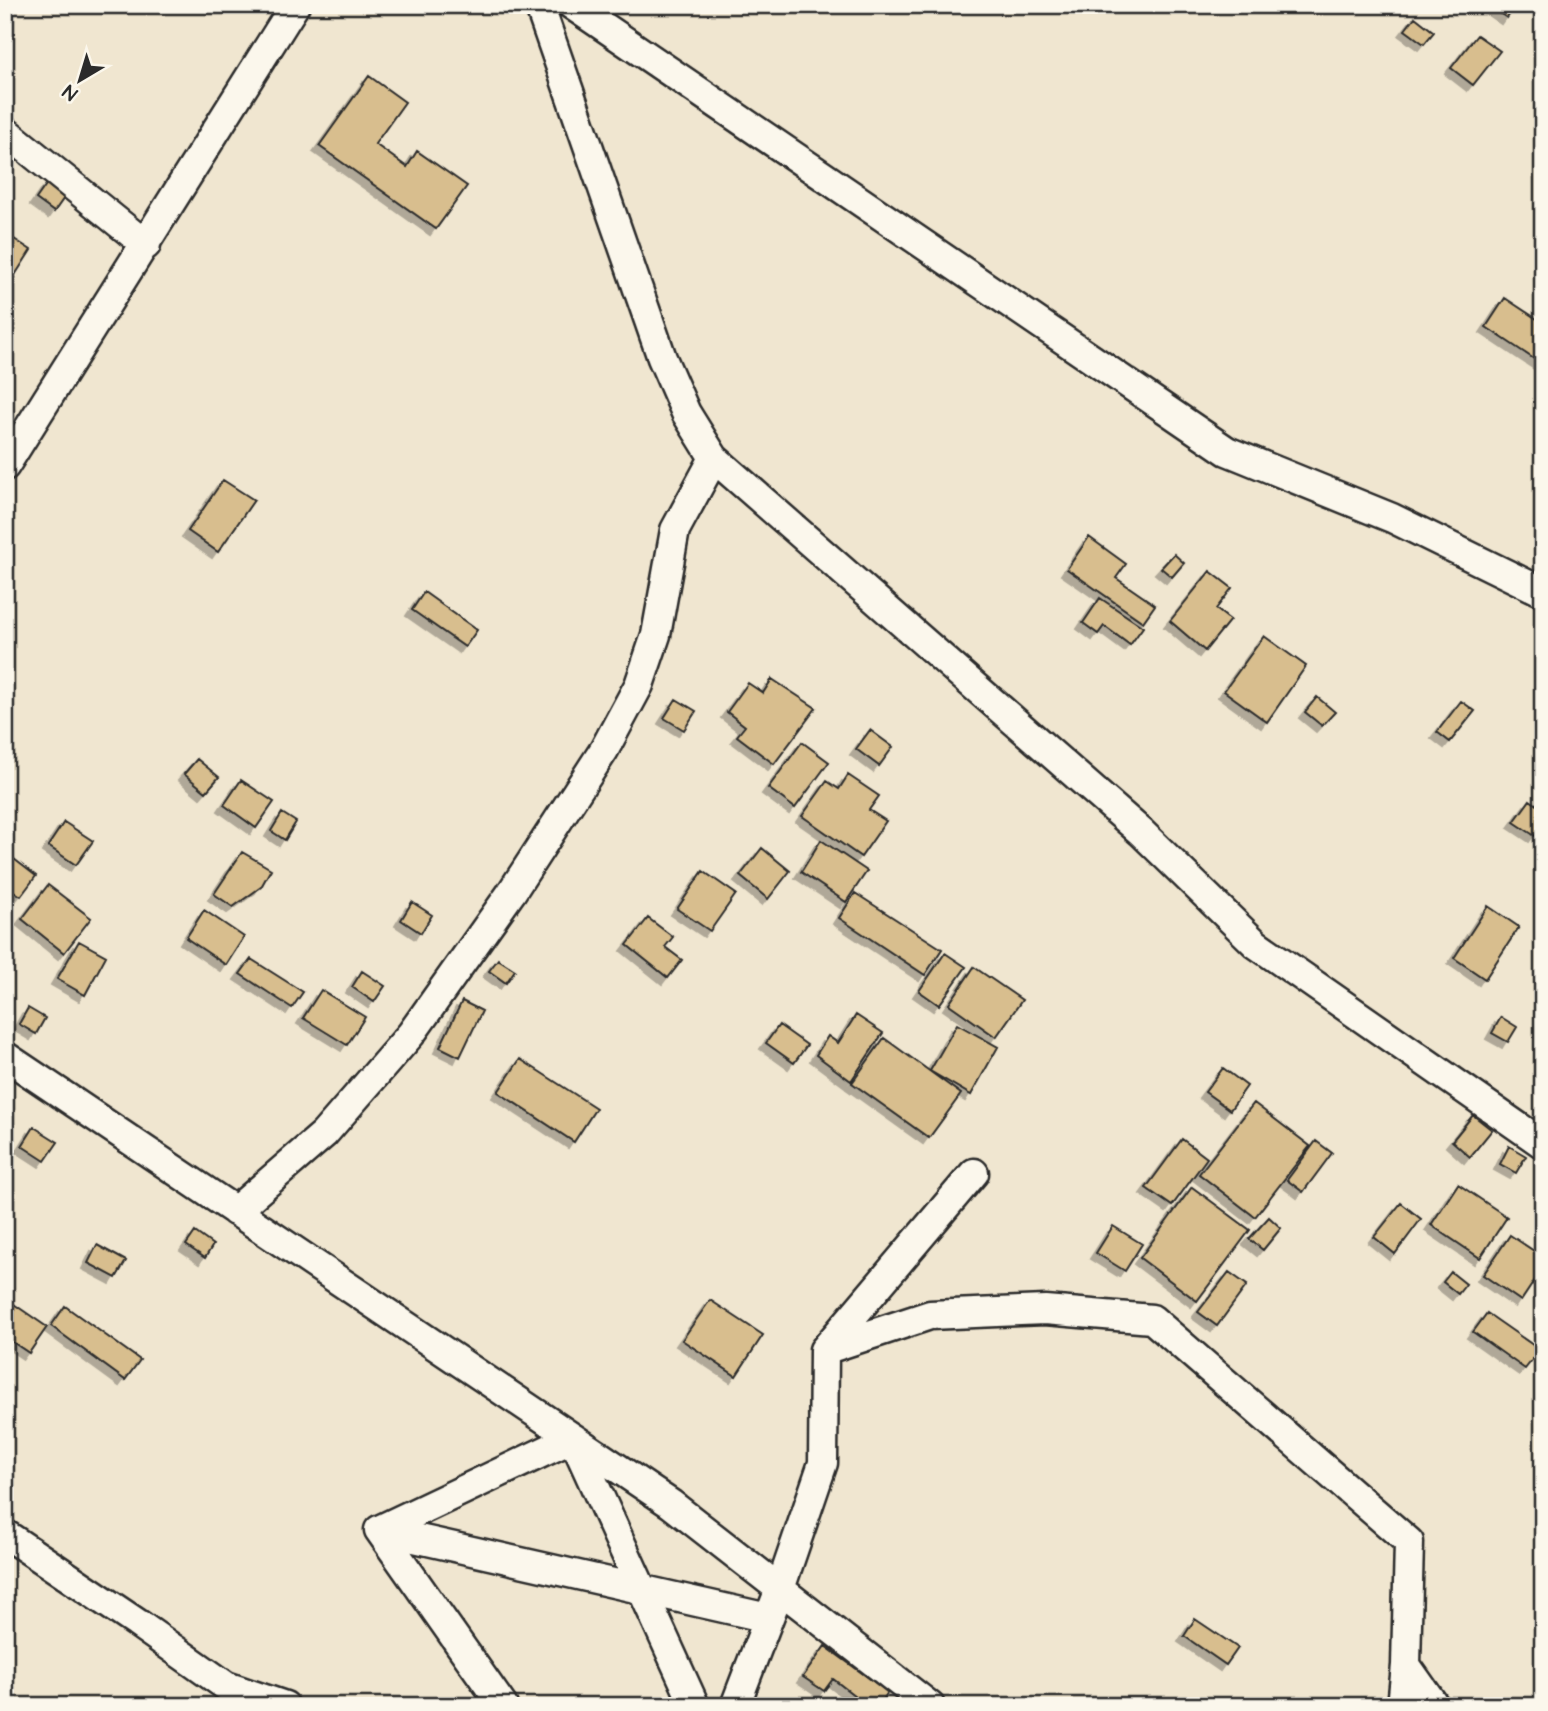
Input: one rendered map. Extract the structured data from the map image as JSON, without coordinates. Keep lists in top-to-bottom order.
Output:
{
  "north": "bottom left"
}
